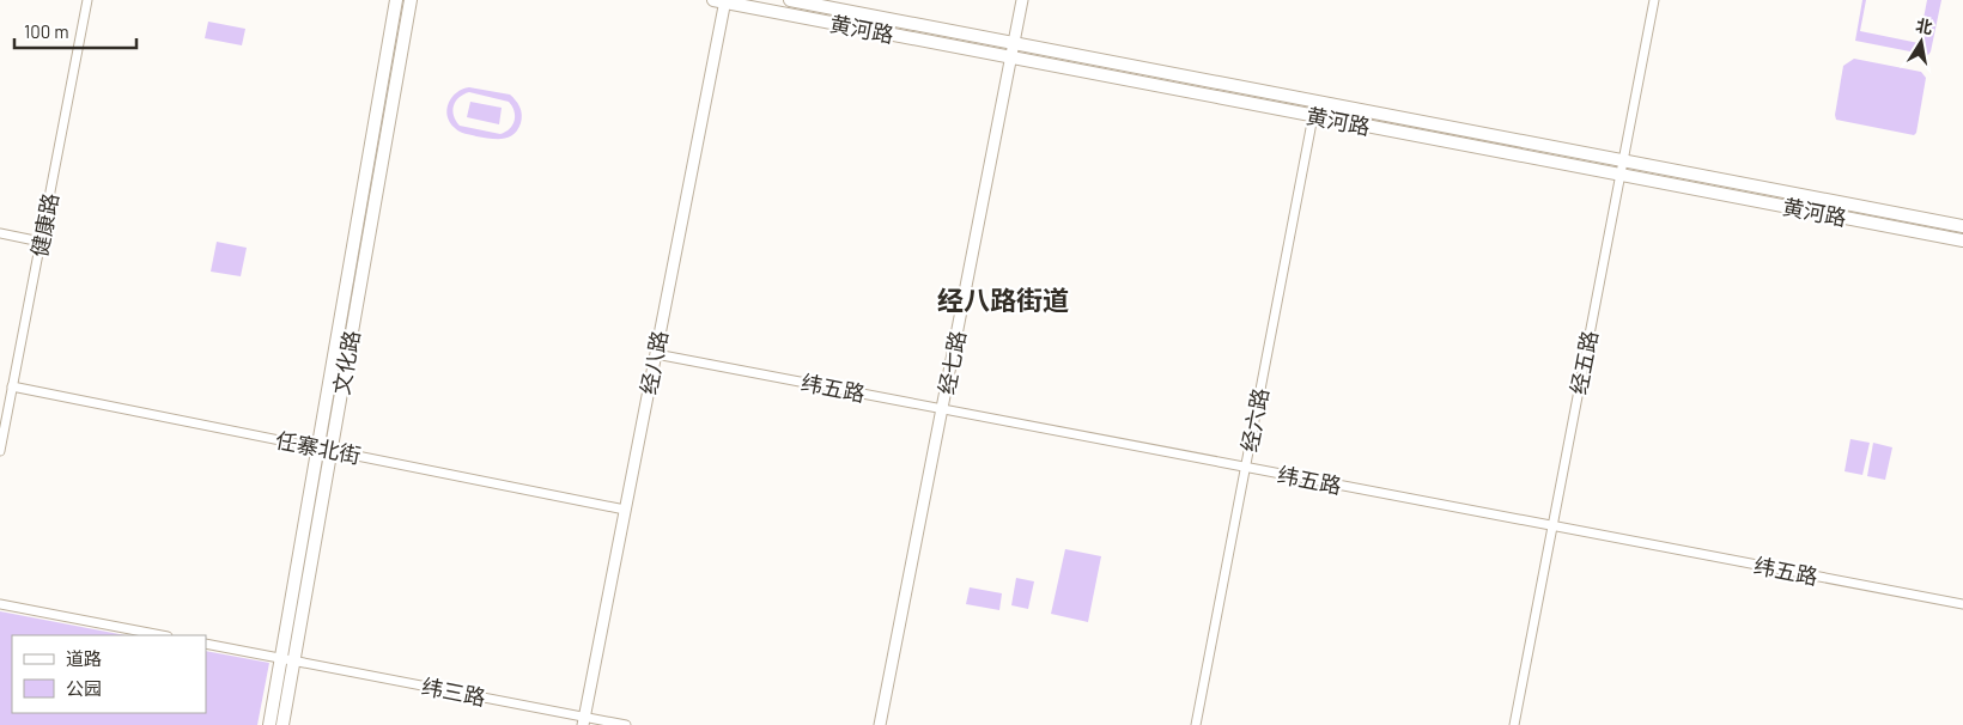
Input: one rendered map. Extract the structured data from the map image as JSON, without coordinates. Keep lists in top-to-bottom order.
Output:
{
  "streets": {
    "main road": ["黄河路", "文化路"],
    "street": [
      "健康路",
      "经八路",
      "经七路",
      "经五路",
      "纬五路",
      "经六路",
      "任寨北街",
      "纬三路"
    ]
  },
  "crossings": [
    ["黄河路", "经八路"],
    ["黄河路", "经七路"],
    ["黄河路", "经五路"],
    ["黄河路", "经六路"],
    ["健康路", "任寨北街"],
    ["文化路", "任寨北街"],
    ["文化路", "纬三路"],
    ["经八路", "纬五路"],
    ["经八路", "任寨北街"],
    ["经八路", "纬三路"],
    ["经七路", "纬五路"],
    ["经五路", "纬五路"],
    ["纬五路", "经六路"]
  ],
  "districts": ["经八路街道"],
  "legend": ["道路", "公园"],
  "scale_bar": "100 m",
  "north": "top"
}
